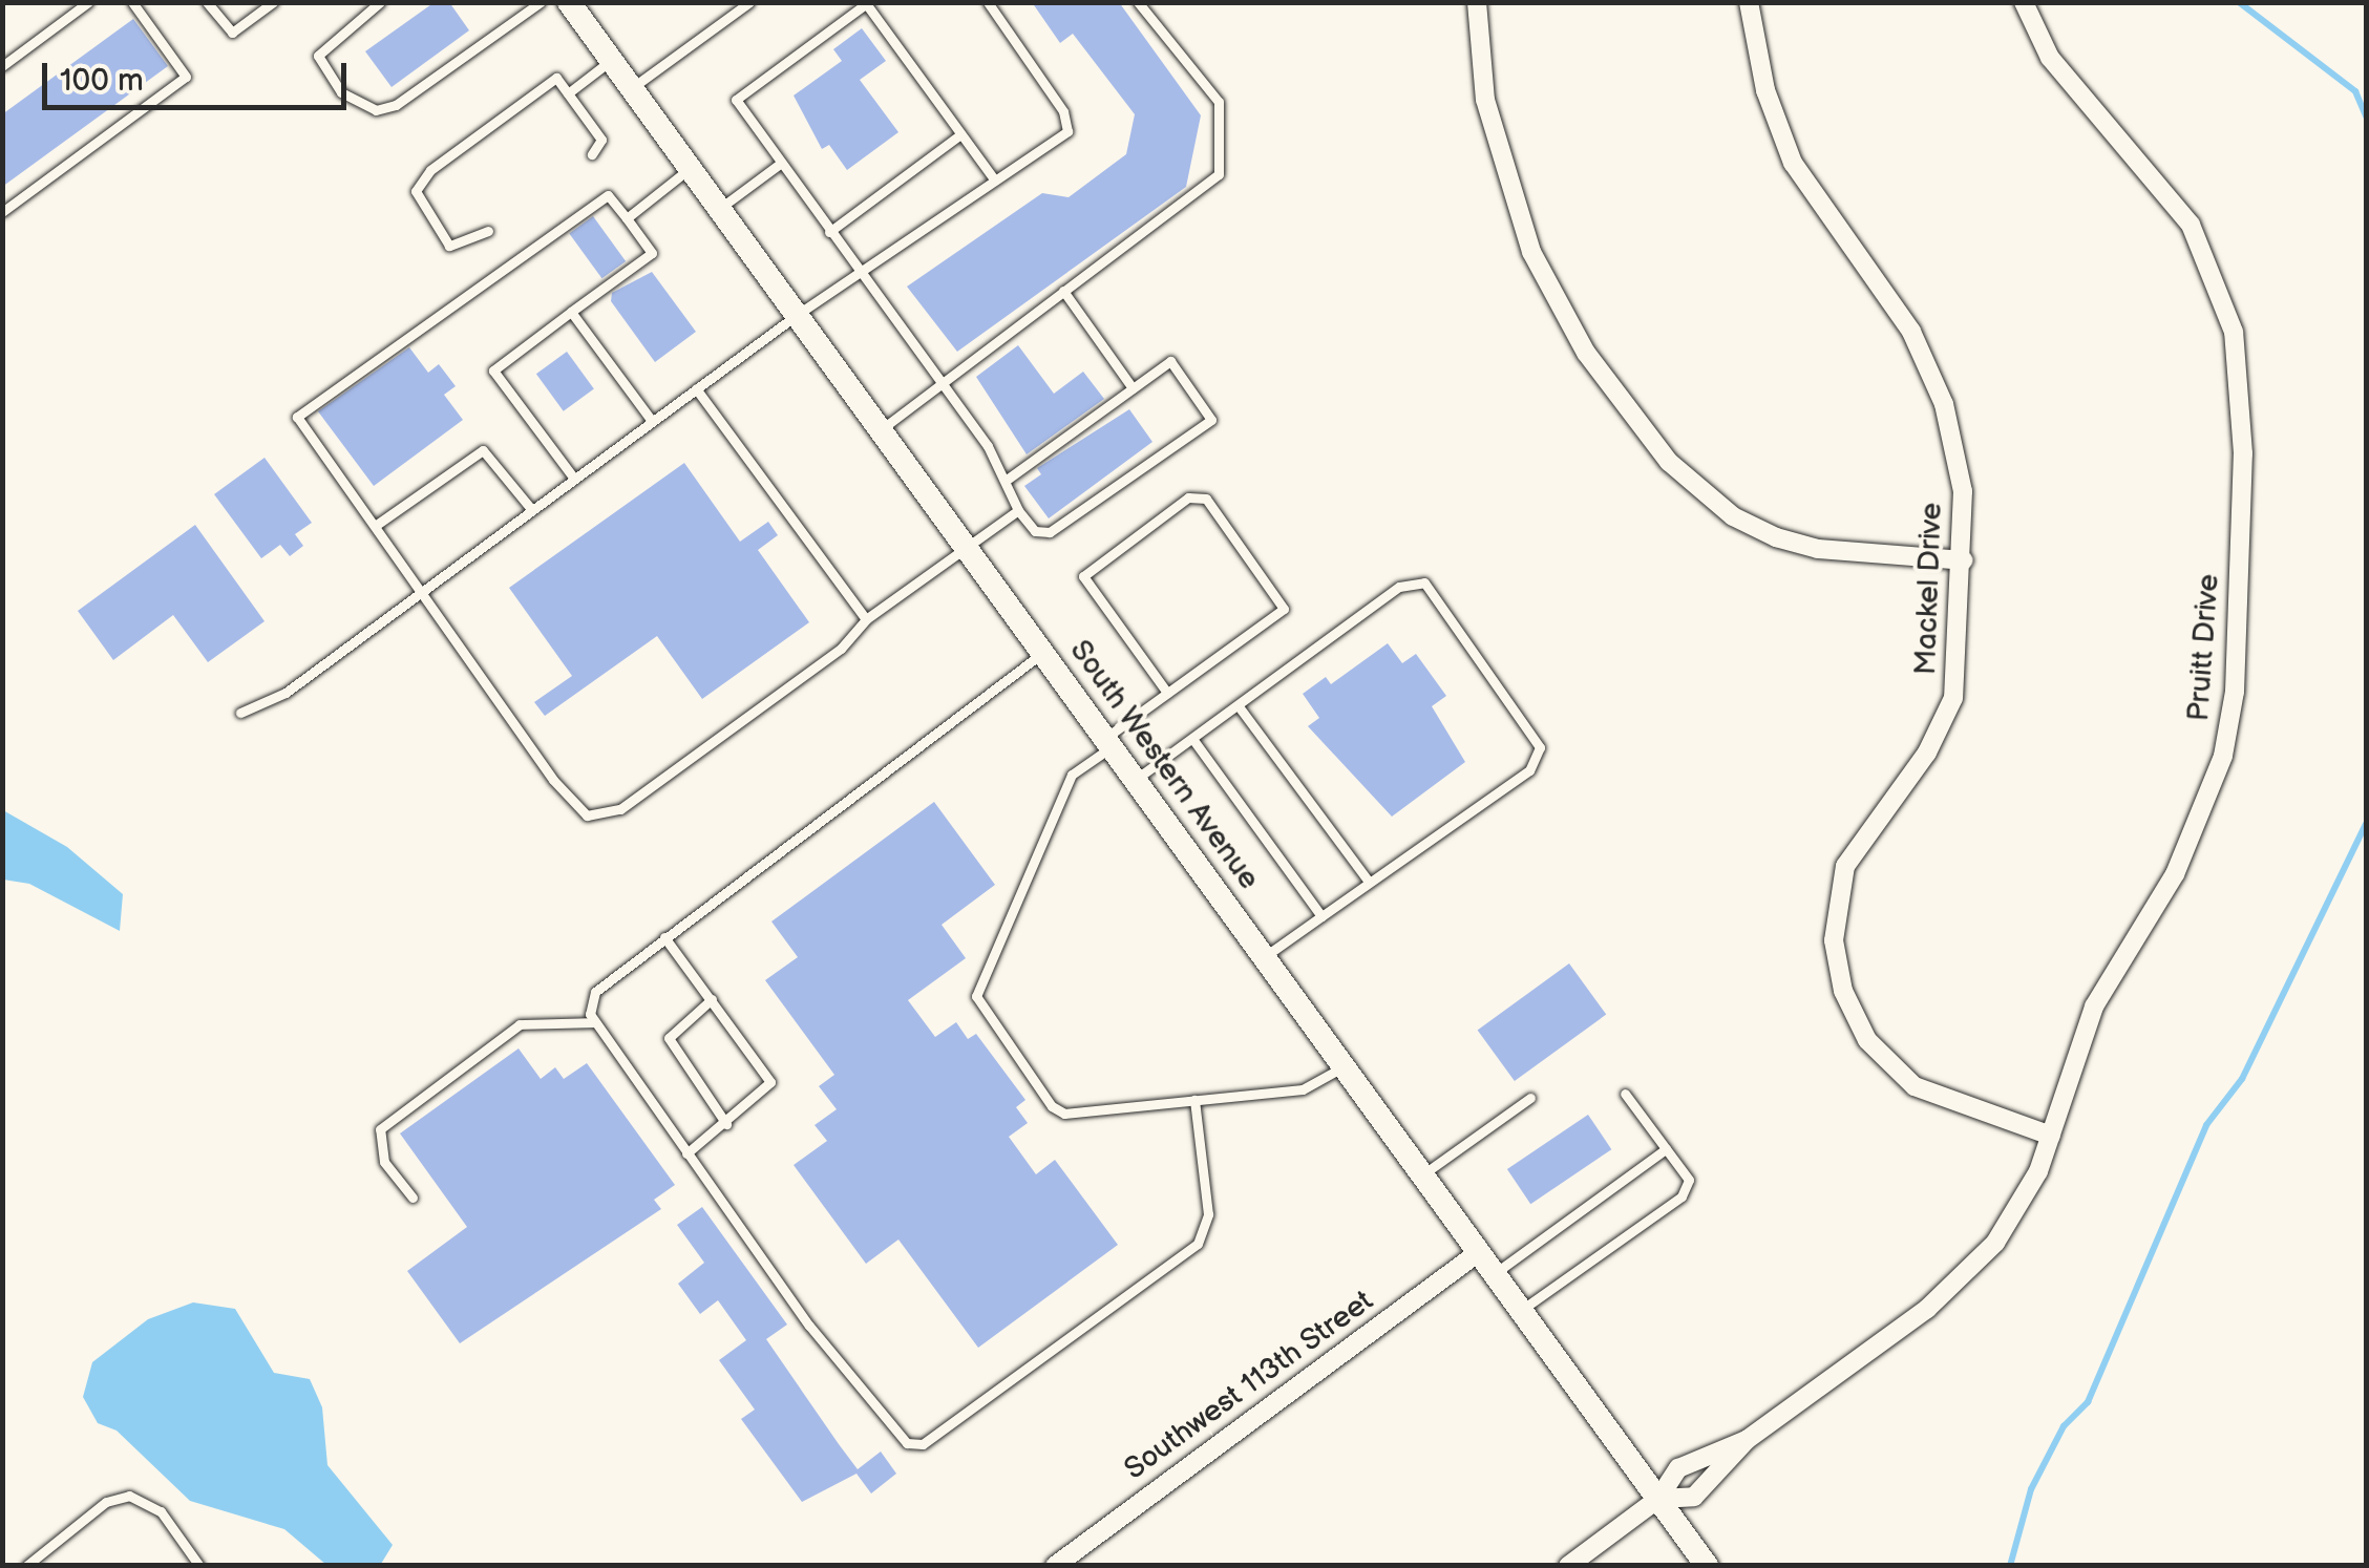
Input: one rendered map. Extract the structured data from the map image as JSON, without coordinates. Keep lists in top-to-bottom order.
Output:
{
  "streets": {
    "main road": ["South Western Avenue"],
    "street": ["Mackel Drive", "Pruitt Drive", "Southwest 113th Street"]
  },
  "crossings": [
    ["Mackel Drive", "Pruitt Drive"],
    ["Pruitt Drive", "South Western Avenue"],
    ["South Western Avenue", "Southwest 113th Street"]
  ],
  "scale_bar": "100 m"
}
